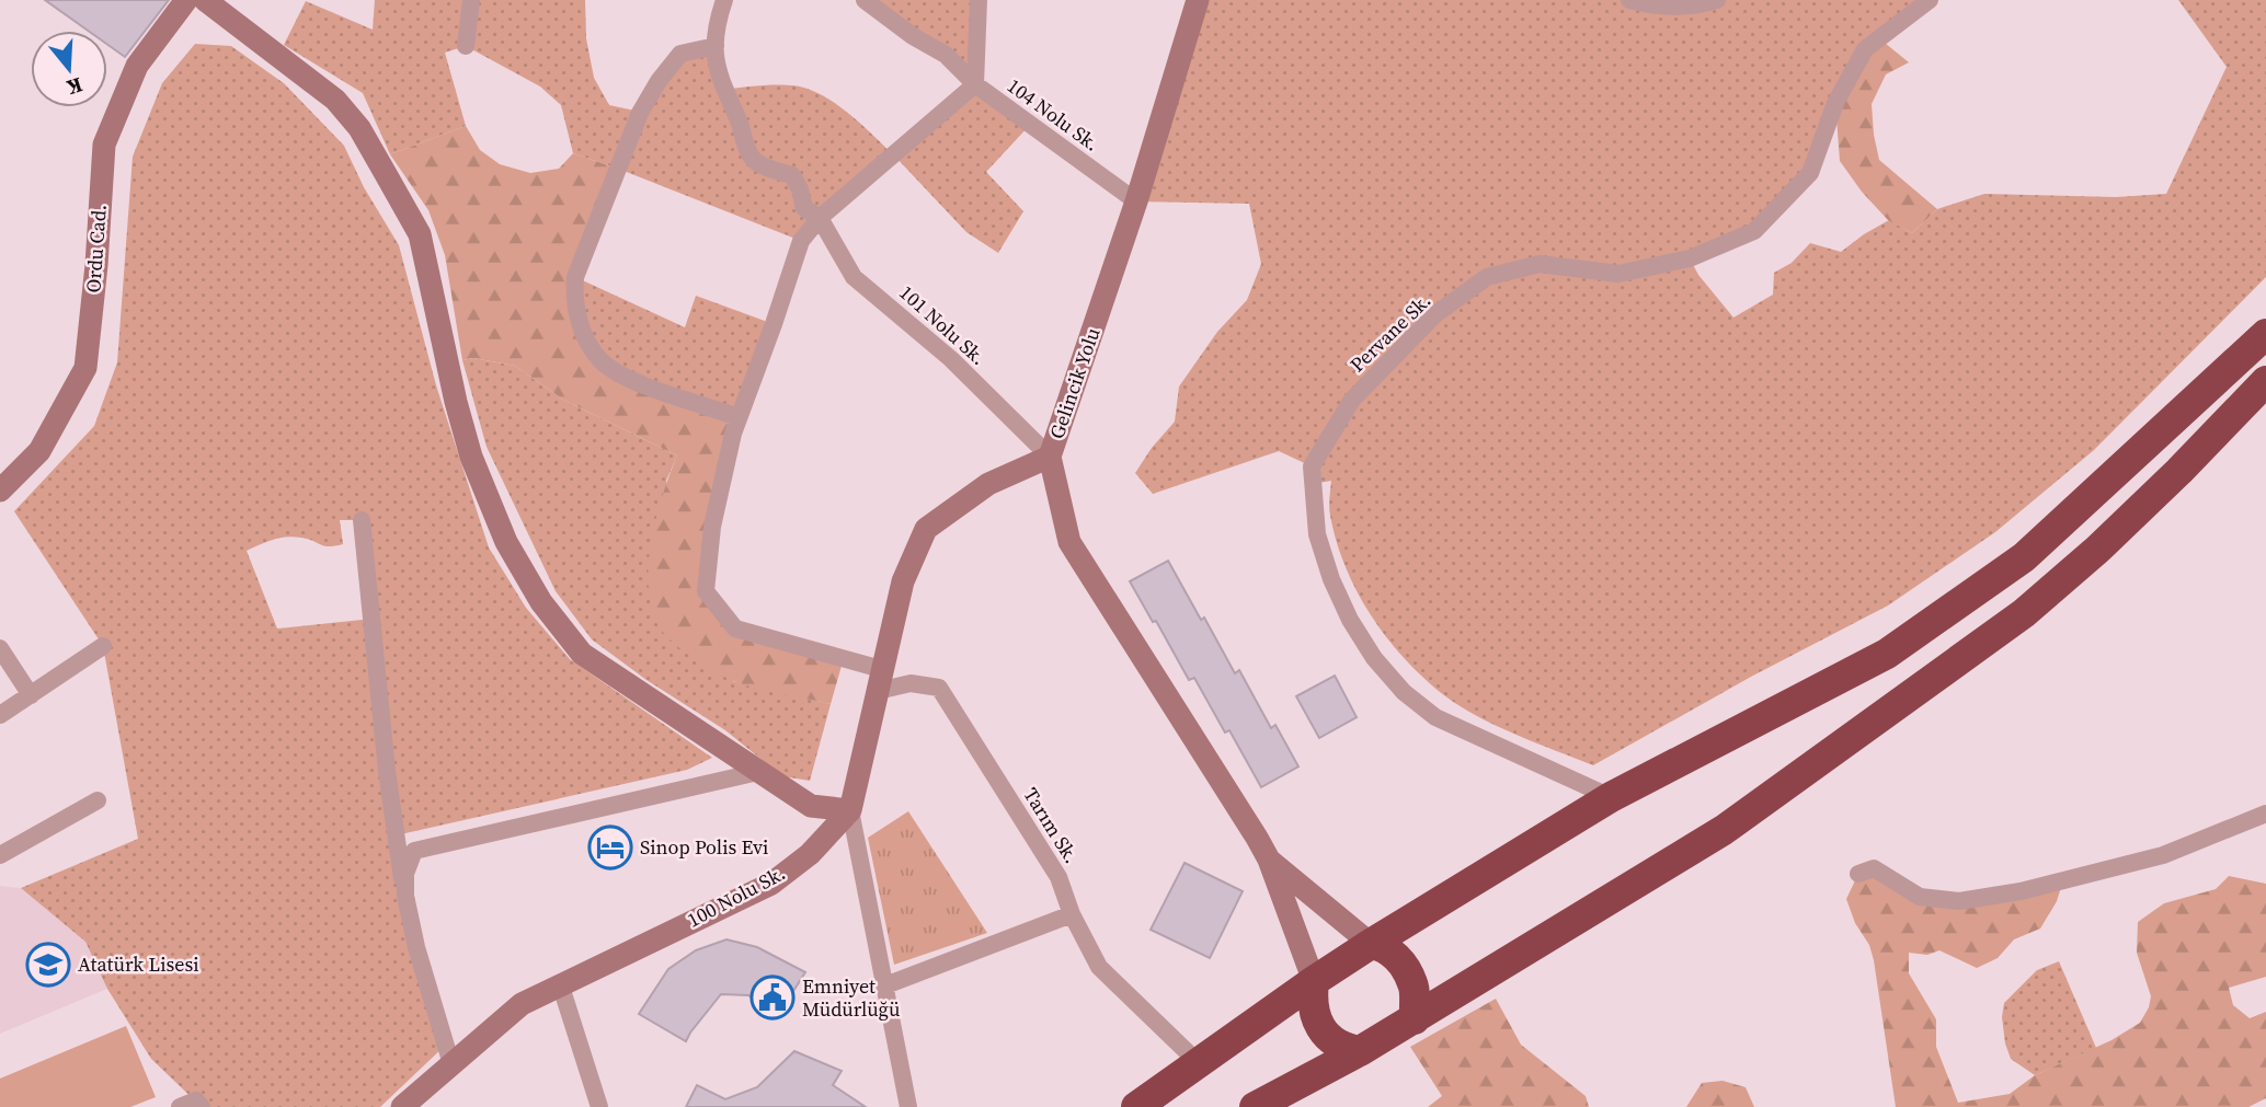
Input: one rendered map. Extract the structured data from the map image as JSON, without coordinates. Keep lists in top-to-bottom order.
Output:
{
  "streets": {
    "street": [
      "104 Nolu Sk.",
      "Ordu Cad.",
      "101 Nolu Sk.",
      "Pervane Sk.",
      "Gelincik Yolu",
      "Tarım Sk.",
      "100 Nolu Sk."
    ]
  },
  "crossings": [
    ["104 Nolu Sk.", "Gelincik Yolu"],
    ["101 Nolu Sk.", "Gelincik Yolu"],
    ["101 Nolu Sk.", "100 Nolu Sk."],
    ["Gelincik Yolu", "100 Nolu Sk."],
    ["Tarım Sk.", "100 Nolu Sk."]
  ],
  "places": {
    "hotel": ["Sinop Polis Evi"],
    "school or university": ["Atatürk Lisesi"],
    "public building": ["Emniyet Müdürlüğü"]
  },
  "north": "bottom"
}
